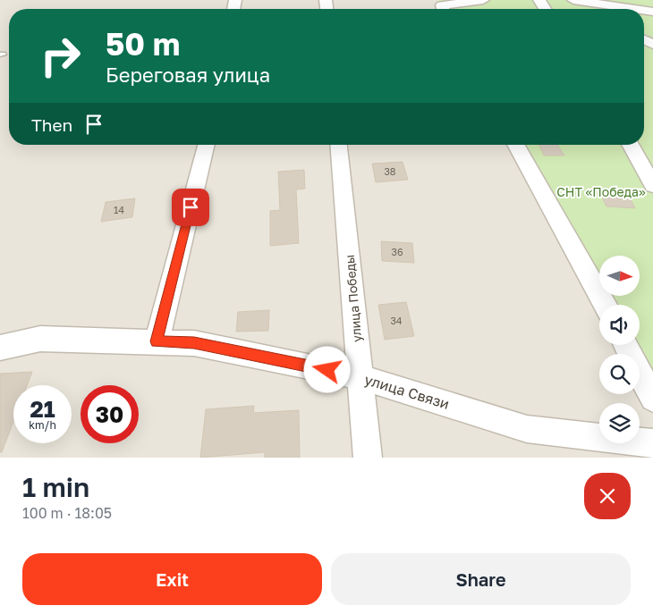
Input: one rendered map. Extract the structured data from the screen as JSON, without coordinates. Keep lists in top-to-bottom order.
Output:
{
  "streets": {
    "street": ["улица Победы", "улица Связи"]
  },
  "crossings": [
    ["улица Победы", "улица Связи"]
  ],
  "parks": ["СНТ «Победа»"],
  "house_numbers": [
    "38",
    "14",
    "36",
    "34"
  ],
  "north": "right",
  "page": {
    "turn": ["50 m", "Береговая улица"],
    "then": "Then",
    "speed": "21 km/h",
    "limit": "30",
    "heading": ["1 min", "100 m · 18:05"],
    "buttons": ["Exit", "Share"]
  }
}
